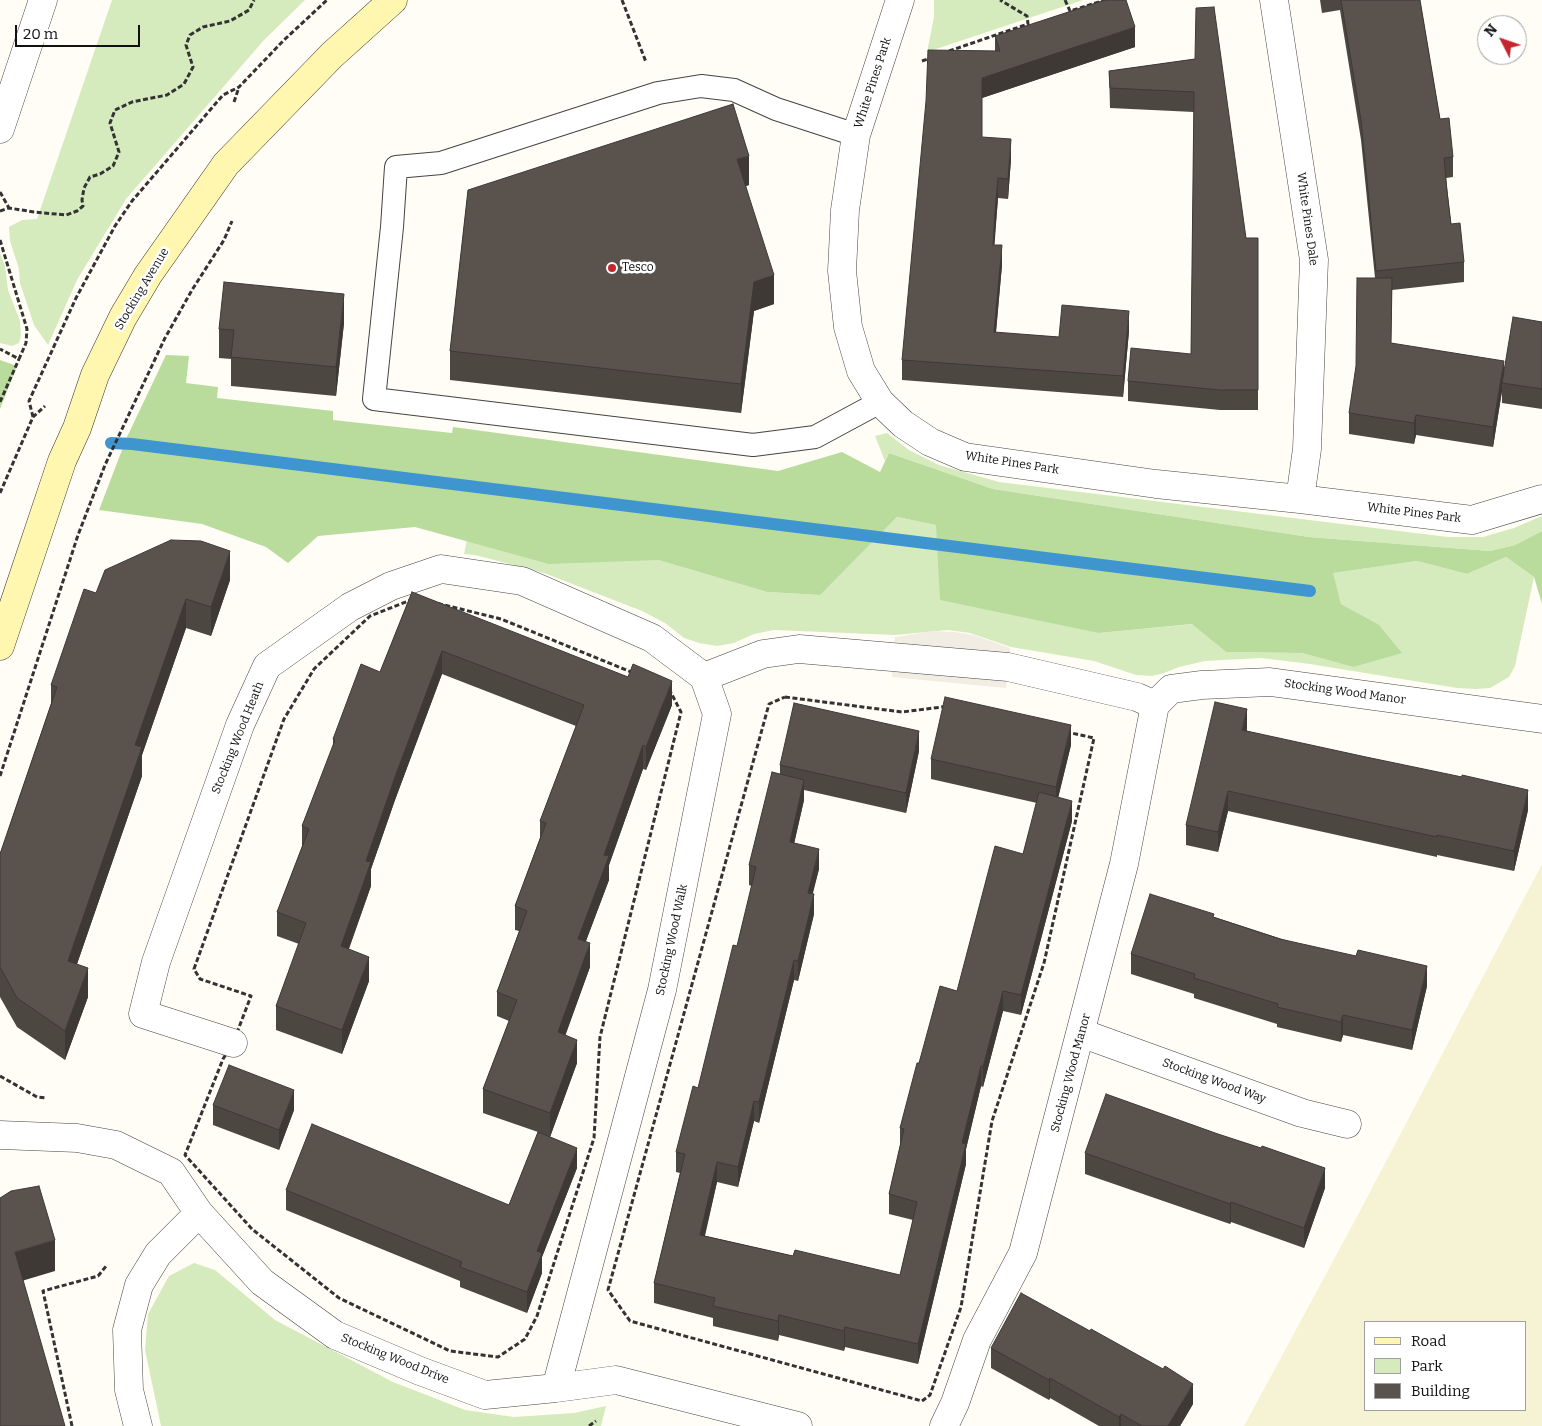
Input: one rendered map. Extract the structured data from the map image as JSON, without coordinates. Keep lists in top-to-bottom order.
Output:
{
  "streets": {
    "street": [
      "White Pines Park",
      "White Pines Dale",
      "Stocking Avenue",
      "Stocking Wood Manor",
      "Stocking Wood Heath",
      "Stocking Wood Walk",
      "Stocking Wood Way",
      "Stocking Wood Drive"
    ]
  },
  "crossings": [
    ["White Pines Park", "White Pines Dale"],
    ["Stocking Wood Manor", "Stocking Wood Way"],
    ["Stocking Wood Heath", "Stocking Wood Walk"],
    ["Stocking Wood Walk", "Stocking Wood Drive"]
  ],
  "places": ["Tesco"],
  "legend": ["Road", "Park", "Building"],
  "scale_bar": "20 m",
  "north": "top left"
}
